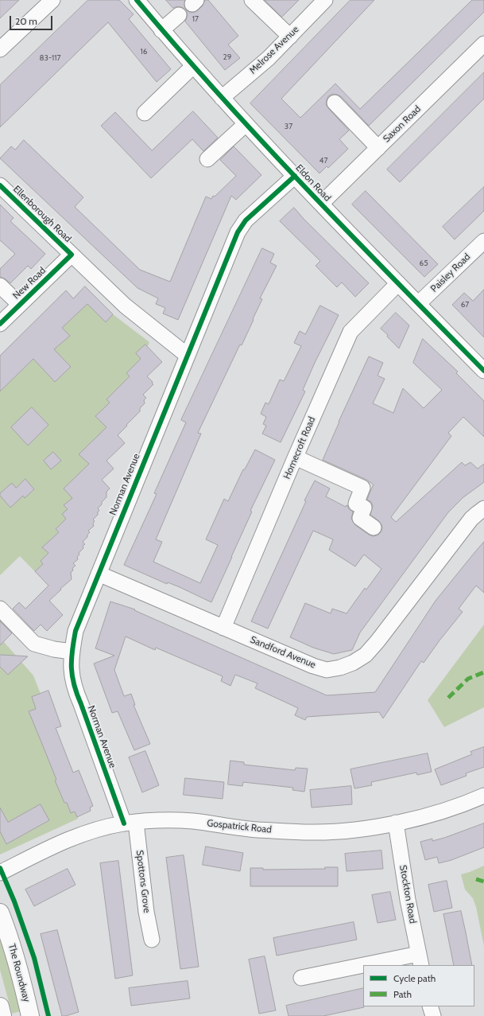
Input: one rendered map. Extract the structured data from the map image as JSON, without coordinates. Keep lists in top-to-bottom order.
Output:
{
  "streets": {
    "main road": ["The Roundway"],
    "street": [
      "Melrose Avenue",
      "Saxon Road",
      "Eldon Road",
      "Ellenborough Road",
      "Paisley Road",
      "New Road",
      "Homecroft Road",
      "Norman Avenue",
      "Sandford Avenue",
      "Gospatrick Road",
      "Spottons Grove",
      "Stockton Road"
    ]
  },
  "crossings": [
    ["Melrose Avenue", "Eldon Road"],
    ["Saxon Road", "Eldon Road"],
    ["Eldon Road", "Paisley Road"],
    ["Eldon Road", "Homecroft Road"],
    ["Eldon Road", "Norman Avenue"],
    ["Ellenborough Road", "New Road"],
    ["Ellenborough Road", "Norman Avenue"],
    ["Homecroft Road", "Sandford Avenue"],
    ["Norman Avenue", "Sandford Avenue"],
    ["Norman Avenue", "Gospatrick Road"],
    ["Norman Avenue", "Spottons Grove"],
    ["Gospatrick Road", "Spottons Grove"],
    ["Gospatrick Road", "Stockton Road"]
  ],
  "house_numbers": [
    "17",
    "16",
    "29",
    "83-117",
    "37",
    "47",
    "65",
    "67"
  ],
  "legend": ["Cycle path", "Path"],
  "scale_bar": "20 m"
}
